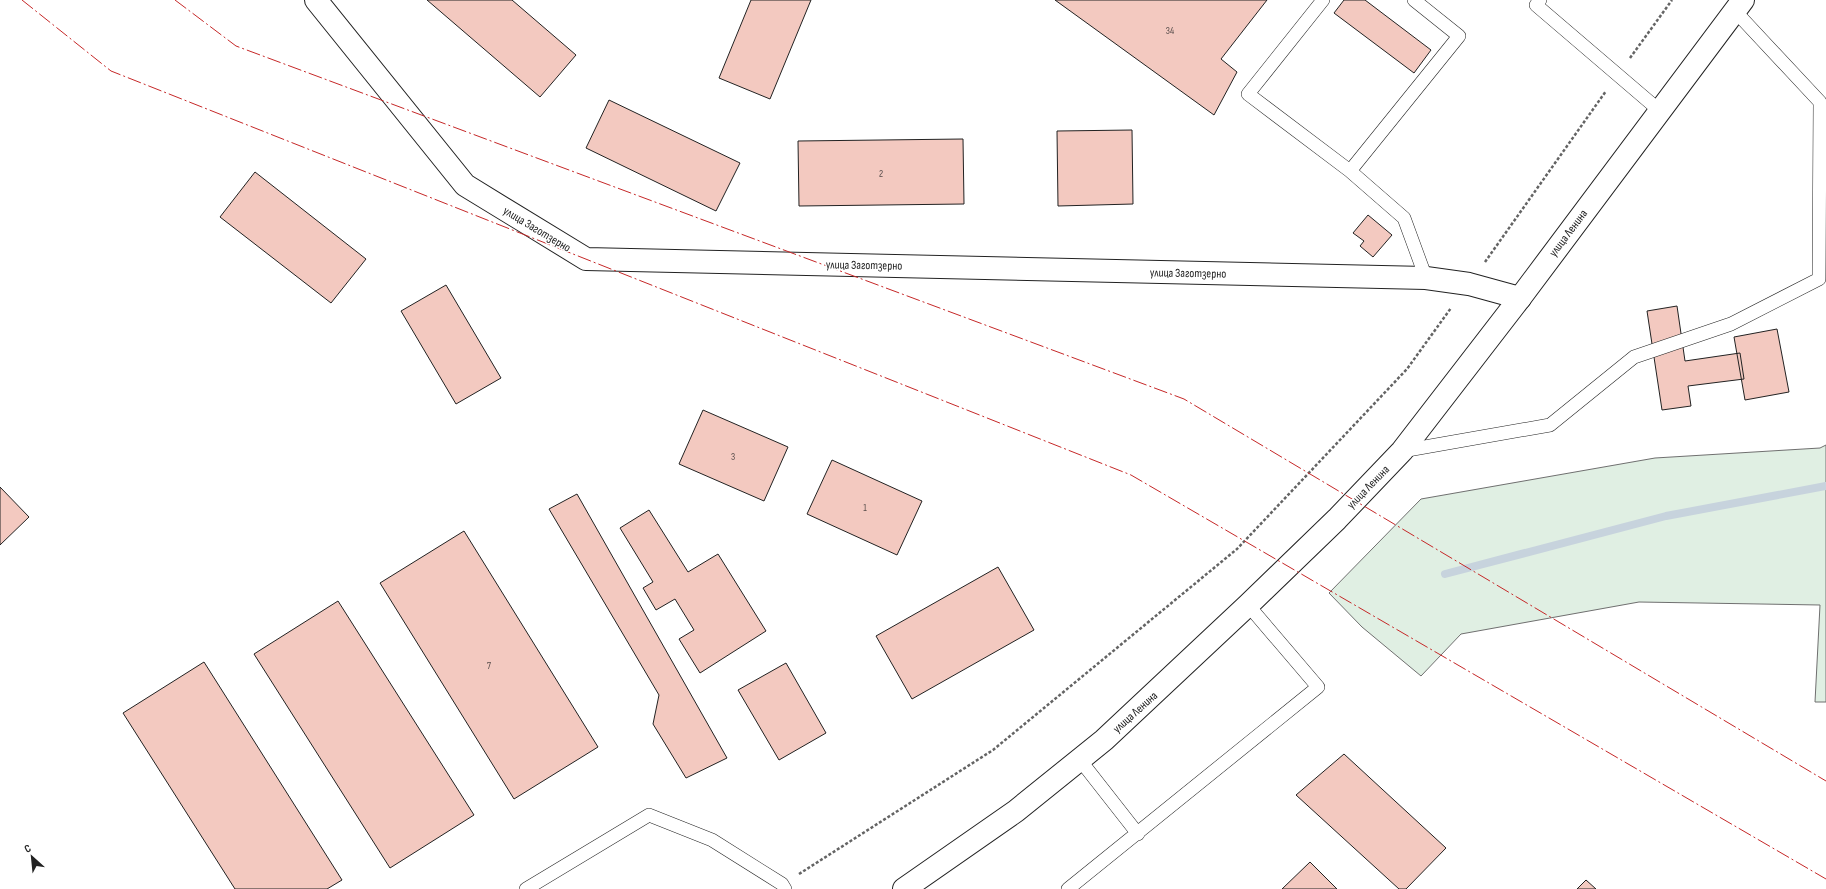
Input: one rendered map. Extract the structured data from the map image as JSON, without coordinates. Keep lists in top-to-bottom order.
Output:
{
  "streets": {
    "street": ["улица Заготзерно", "улица Ленина"]
  },
  "crossings": [
    ["улица Заготзерно", "улица Ленина"]
  ],
  "house_numbers": [
    "34",
    "2",
    "3",
    "1",
    "7"
  ],
  "north": "top left"
}
